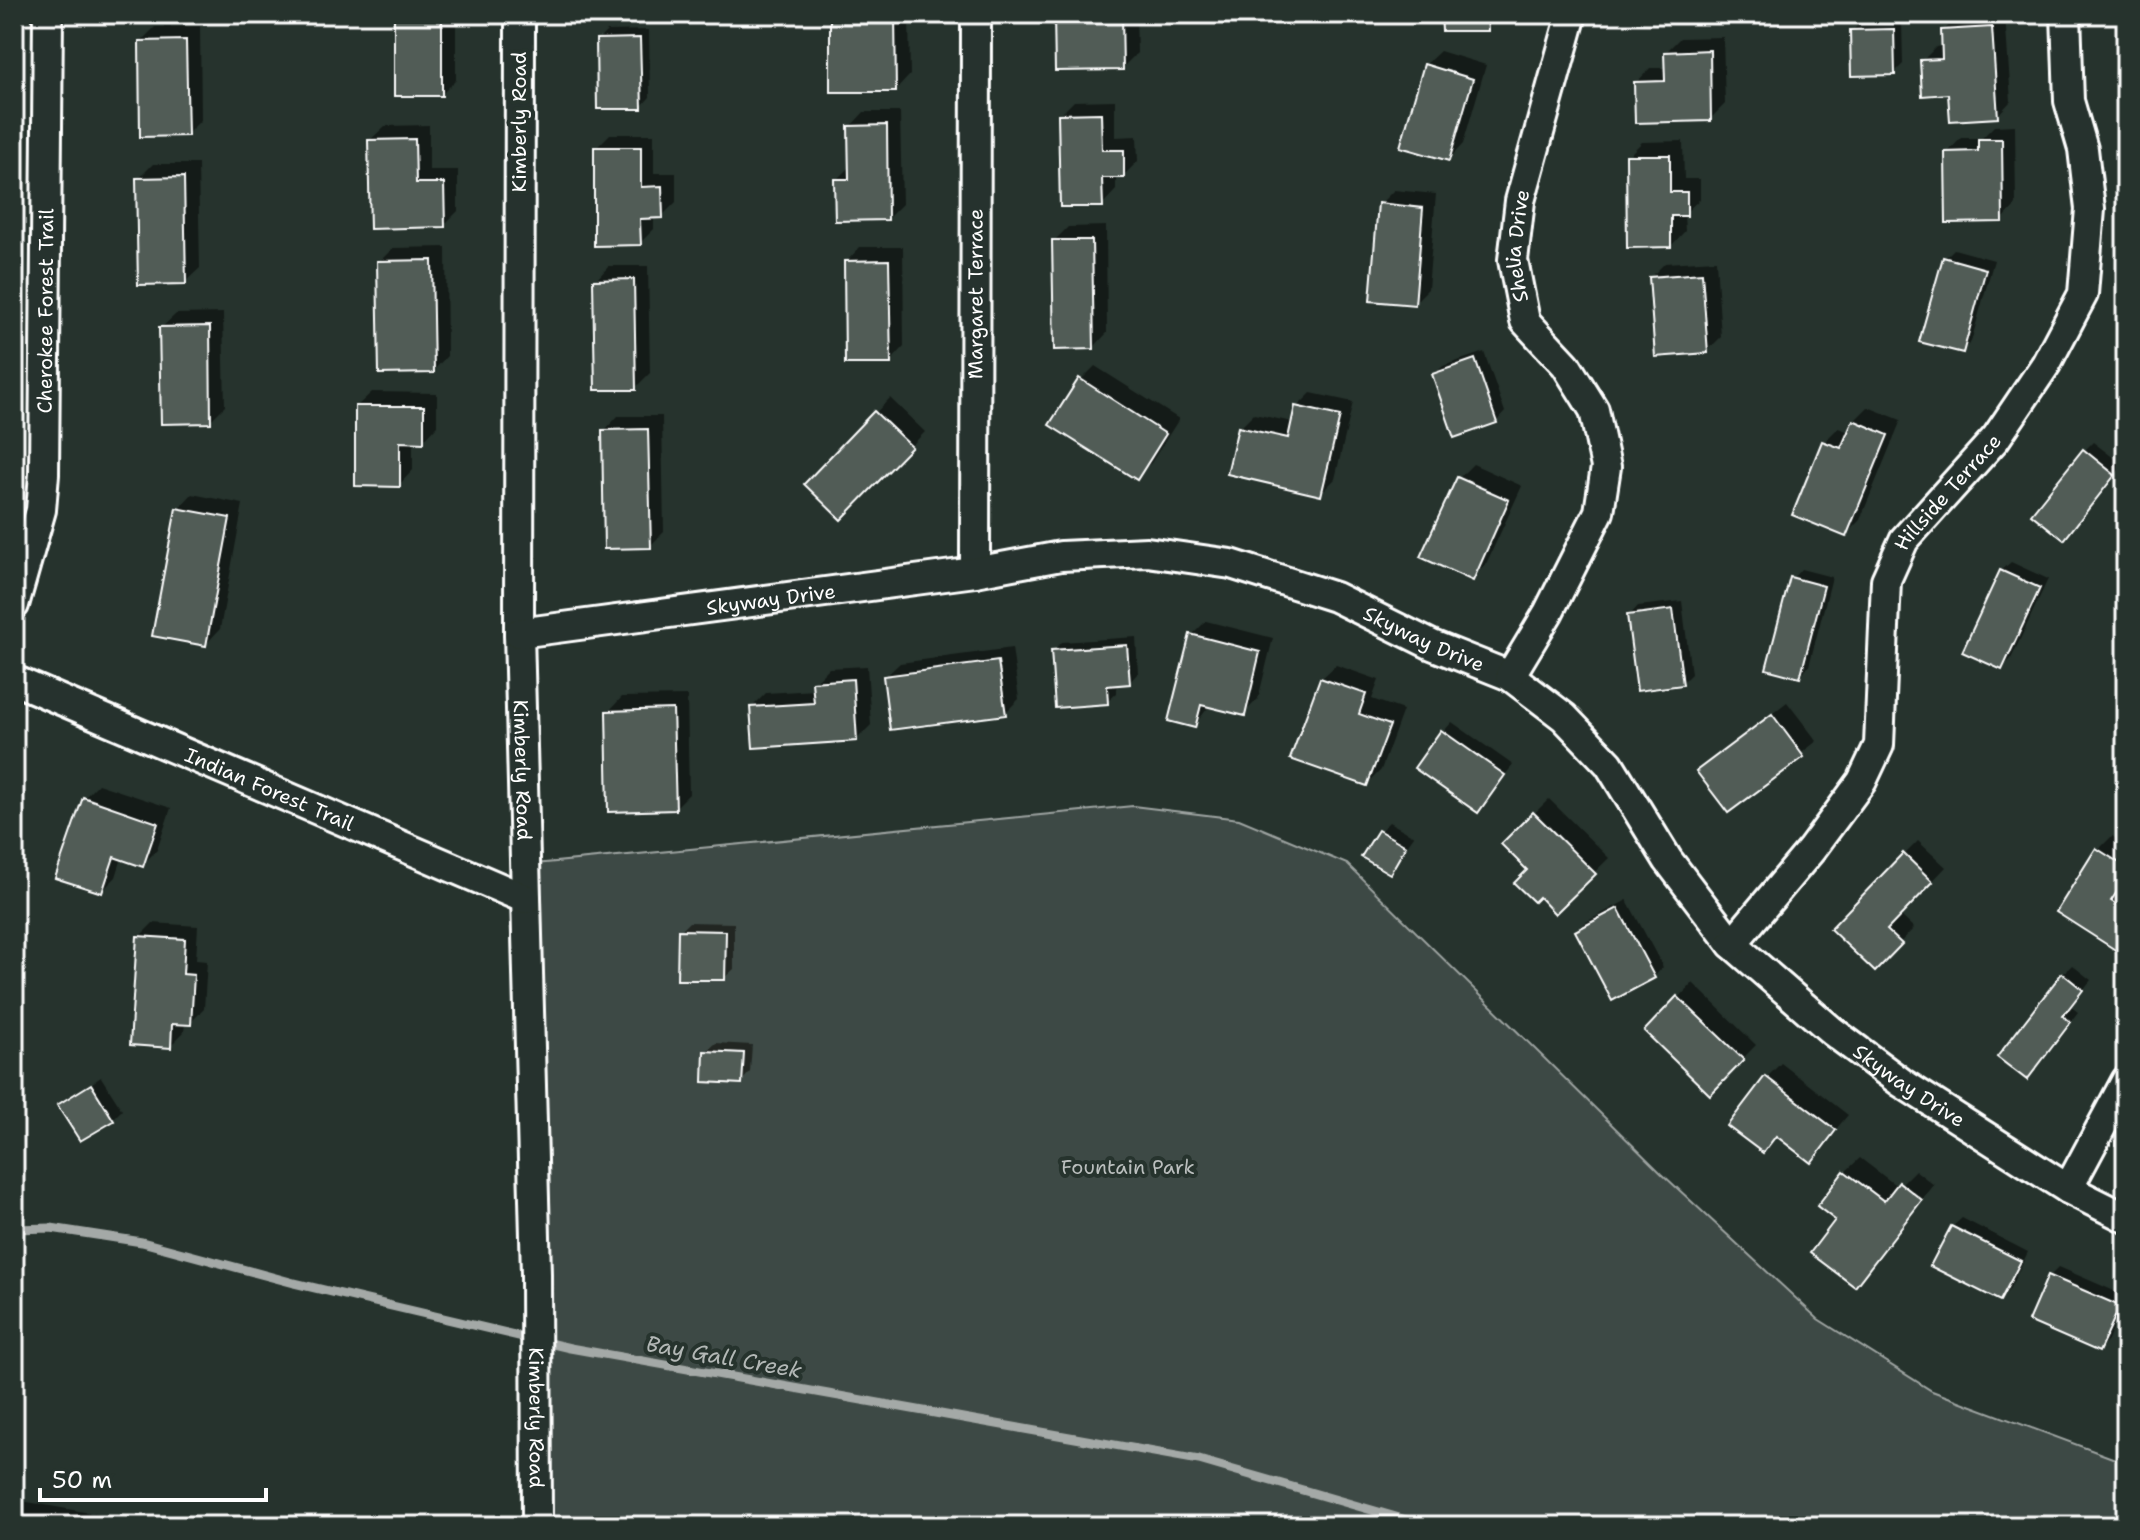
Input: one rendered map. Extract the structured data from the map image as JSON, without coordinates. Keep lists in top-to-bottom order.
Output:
{
  "streets": {
    "street": [
      "Kimberly Road",
      "Shelia Drive",
      "Margaret Terrace",
      "Cherokee Forest Trail",
      "Hillside Terrace",
      "Skyway Drive",
      "Indian Forest Trail"
    ]
  },
  "crossings": [
    ["Kimberly Road", "Skyway Drive"],
    ["Kimberly Road", "Indian Forest Trail"],
    ["Shelia Drive", "Skyway Drive"],
    ["Margaret Terrace", "Skyway Drive"],
    ["Hillside Terrace", "Skyway Drive"]
  ],
  "water": ["Bay Gall Creek"],
  "parks": ["Fountain Park"],
  "scale_bar": "50 m"
}
